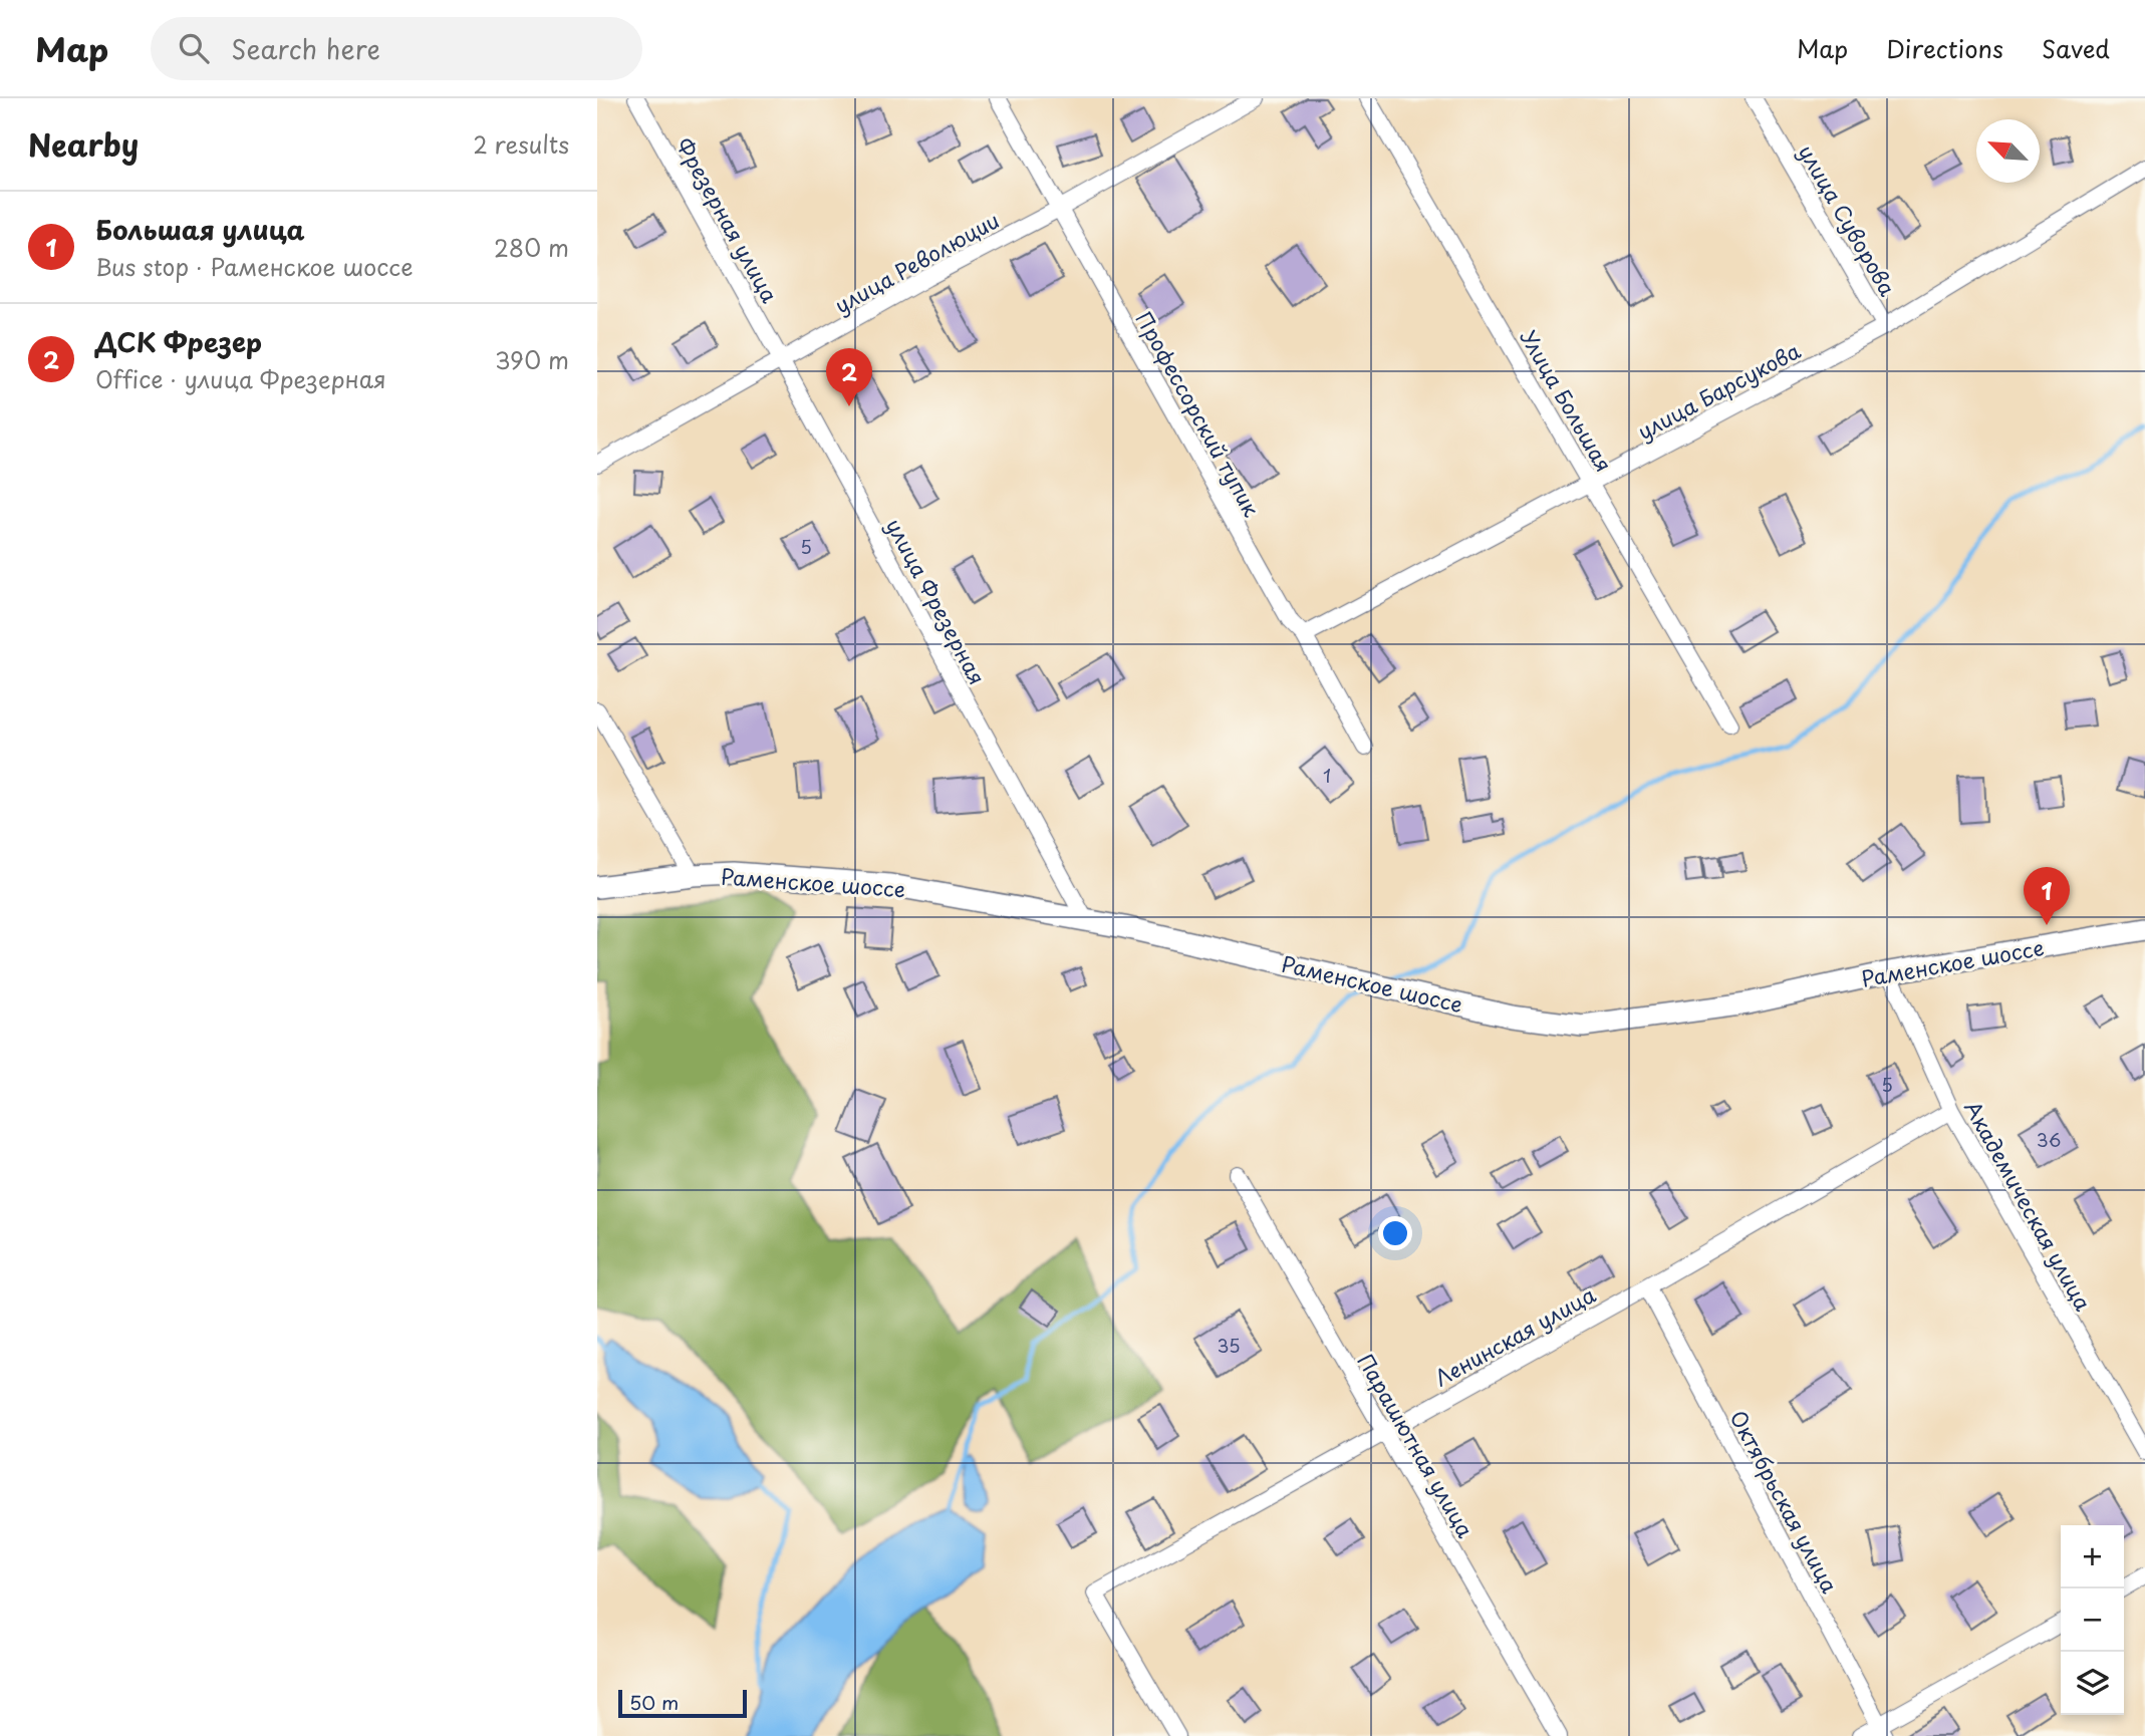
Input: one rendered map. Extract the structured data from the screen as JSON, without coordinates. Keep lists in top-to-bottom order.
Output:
{
  "streets": {
    "main road": ["Раменское шоссе"],
    "street": [
      "Фрезерная улица",
      "улица Суворова",
      "улица Революции",
      "улица Барсукова",
      "Улица Большая",
      "Профессорский тупик",
      "улица Фрезерная",
      "Академическая улица",
      "Ленинская улица",
      "Парашютная улица",
      "Октябрьская улица"
    ]
  },
  "crossings": [
    ["Фрезерная улица", "улица Революции"],
    ["Фрезерная улица", "улица Фрезерная"],
    ["улица Суворова", "улица Барсукова"],
    ["улица Революции", "Профессорский тупик"],
    ["улица Революции", "улица Фрезерная"],
    ["улица Барсукова", "Улица Большая"],
    ["улица Барсукова", "Профессорский тупик"],
    ["улица Фрезерная", "Раменское шоссе"],
    ["Раменское шоссе", "Академическая улица"],
    ["Академическая улица", "Ленинская улица"],
    ["Ленинская улица", "Парашютная улица"],
    ["Ленинская улица", "Октябрьская улица"]
  ],
  "house_numbers": [
    "5",
    "1",
    "5",
    "36",
    "35"
  ],
  "scale_bar": "50 m",
  "north": "top left",
  "page": {
    "header": "Map",
    "search": "Search here",
    "nav": ["Map", "Directions", "Saved"],
    "heading": ["Nearby", "2 results"],
    "list": [
      {
        "mark": "1",
        "name": "Большая улица",
        "note": "Bus stop · Раменское шоссе",
        "value": "280 m"
      },
      {
        "mark": "2",
        "name": "ДСК Фрезер",
        "note": "Office · улица Фрезерная",
        "value": "390 m"
      }
    ],
    "pins": ["2", "1"],
    "map_buttons": ["+", "−"],
    "scale": "50 m"
  }
}
